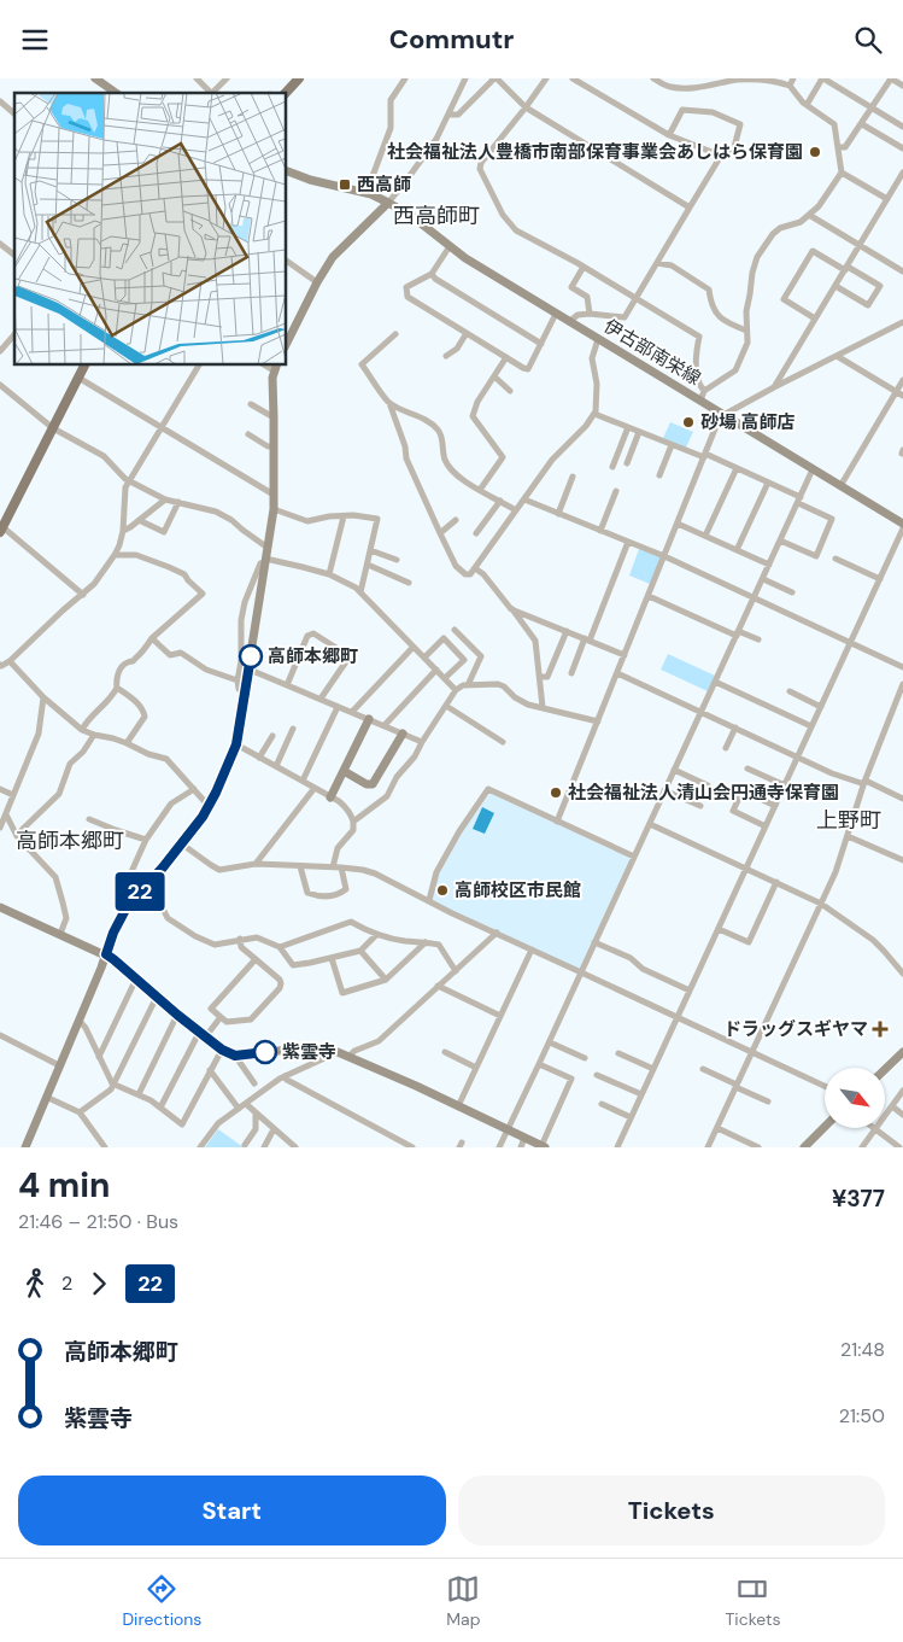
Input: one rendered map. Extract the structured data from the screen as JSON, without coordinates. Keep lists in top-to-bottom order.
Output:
{
  "streets": {
    "street": ["伊古部南栄線"]
  },
  "districts": ["西高師町", "上野町", "高師本郷町"],
  "places": {
    "other": [
      "社会福祉法人豊橋市南部保育事業会あしはら保育園",
      "砂場 高師店",
      "高師本郷町",
      "社会福祉法人清山会円通寺保育園",
      "高師校区市民館",
      "紫雲寺"
    ],
    "transit": ["西高師"],
    "health": ["ドラッグスギヤマ"]
  },
  "lines": ["bus line 22"],
  "north": "bottom right",
  "page": {
    "header": "Commutr",
    "on_map": "22",
    "heading": ["4 min", "21:46 – 21:50 · Bus", "¥377"],
    "legs": ["2", "22"],
    "list": [
      {
        "name": "高師本郷町",
        "value": "21:48"
      },
      {
        "name": "紫雲寺",
        "value": "21:50"
      }
    ],
    "buttons": ["Start", "Tickets"],
    "tabs": ["Directions", "Map", "Tickets"]
  }
}
